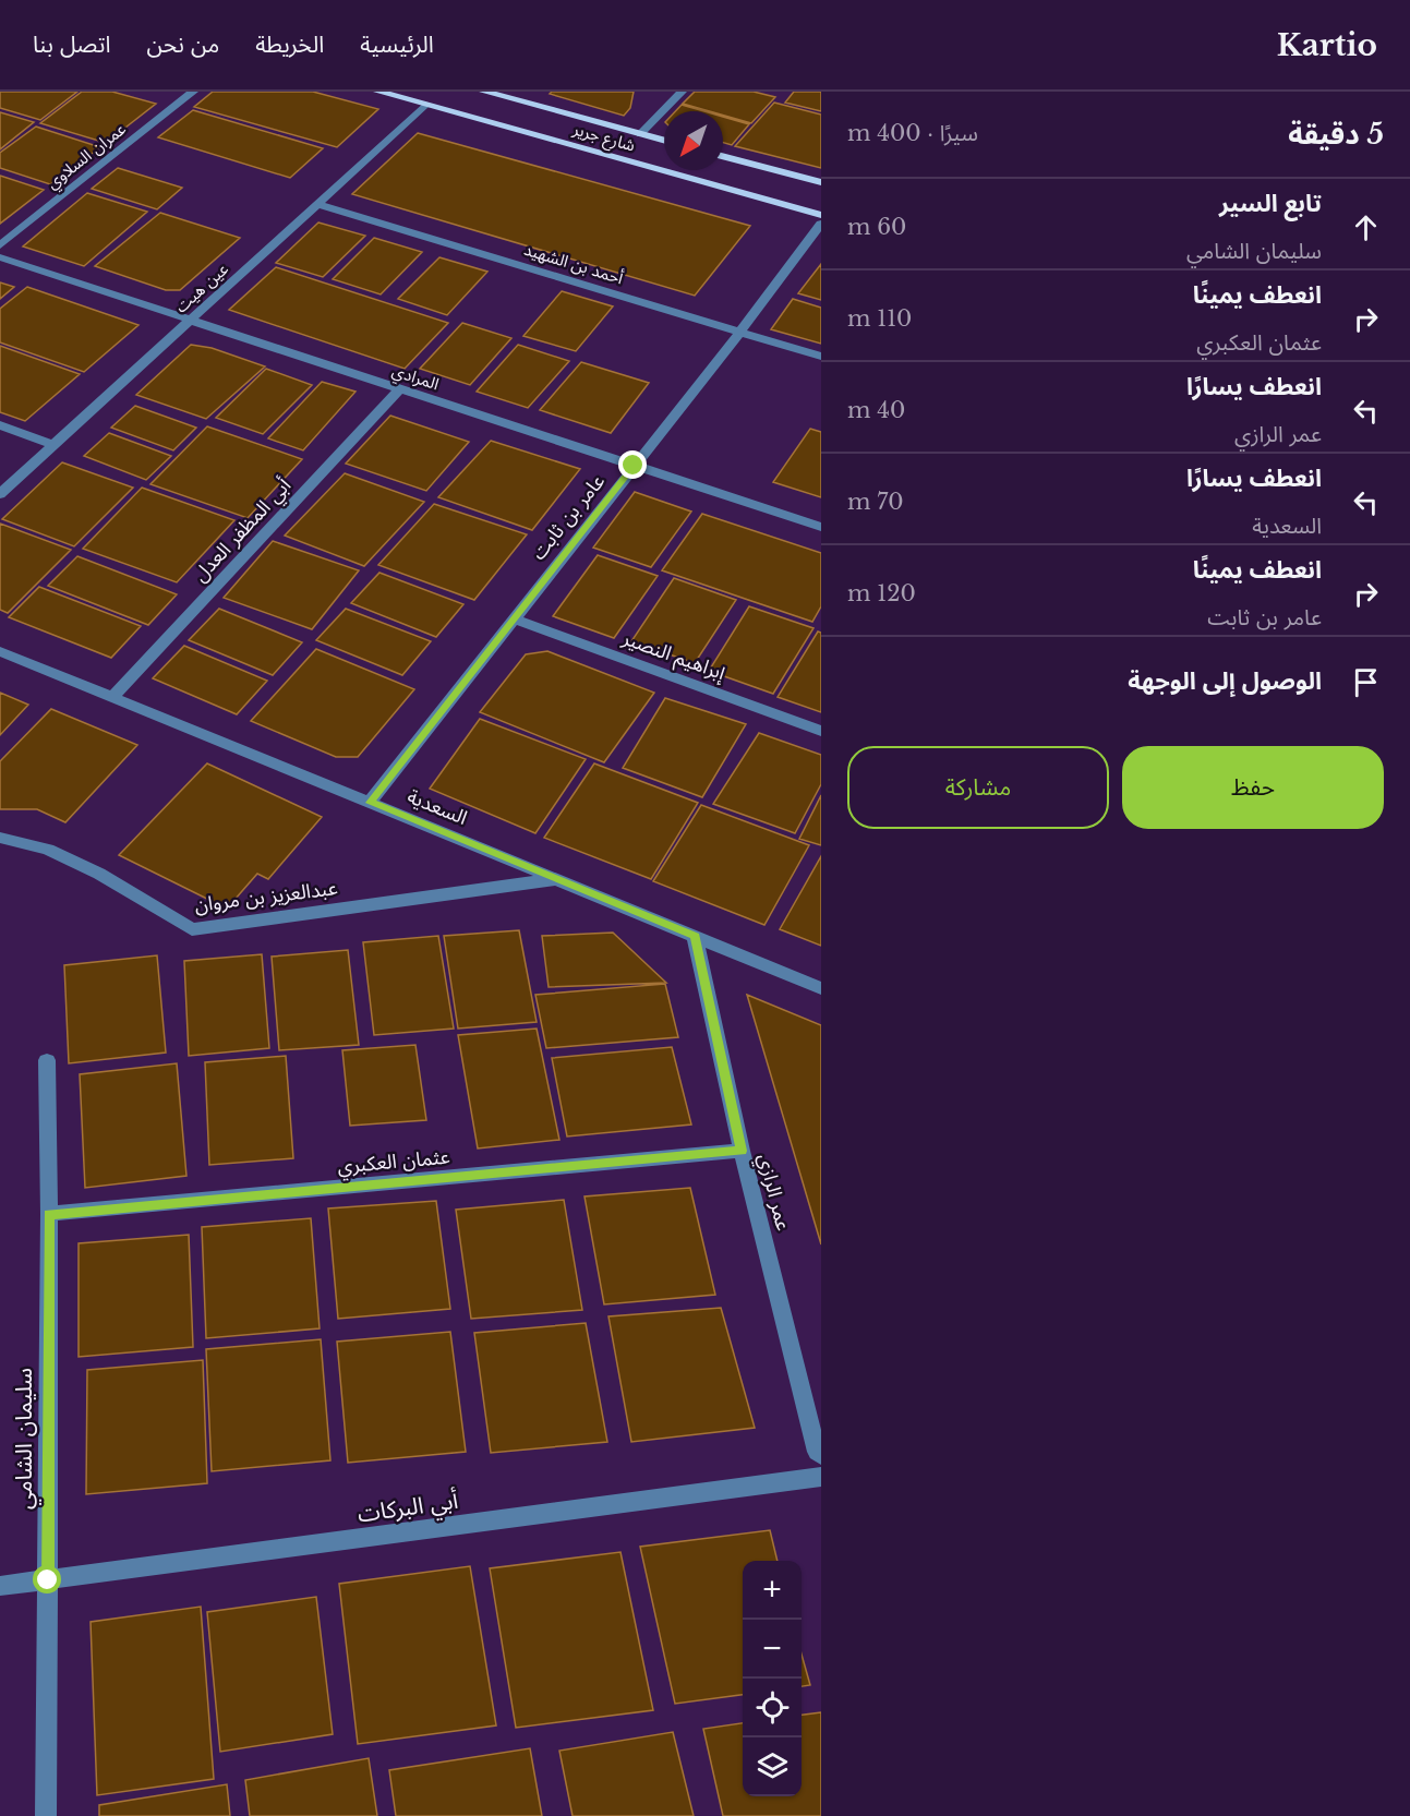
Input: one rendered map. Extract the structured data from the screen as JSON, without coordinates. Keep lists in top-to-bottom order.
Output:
{
  "streets": {
    "main road": ["شارع جرير"],
    "street": [
      "عمران السلاوي",
      "أحمد بن الشهيد",
      "عين هيت",
      "المرادي",
      "عامر بن ثابت",
      "أبي المظفر العدل",
      "إبراهيم النصير",
      "السعدية",
      "عبدالعزيز بن مروان",
      "عثمان العكبري",
      "عمر الرازي",
      "سليمان الشامي",
      "أبي البركات"
    ]
  },
  "crossings": [
    ["شارع جرير", "عين هيت"],
    ["أحمد بن الشهيد", "عين هيت"],
    ["أحمد بن الشهيد", "عامر بن ثابت"],
    ["عين هيت", "المرادي"],
    ["المرادي", "عامر بن ثابت"],
    ["المرادي", "أبي المظفر العدل"],
    ["عامر بن ثابت", "إبراهيم النصير"],
    ["عامر بن ثابت", "السعدية"],
    ["أبي المظفر العدل", "السعدية"],
    ["السعدية", "عبدالعزيز بن مروان"],
    ["السعدية", "عمر الرازي"],
    ["عثمان العكبري", "عمر الرازي"],
    ["عثمان العكبري", "سليمان الشامي"],
    ["سليمان الشامي", "أبي البركات"]
  ],
  "north": "bottom left",
  "page": {
    "header": "Kartio",
    "nav": [
      "الرئيسية",
      "الخريطة",
      "من نحن",
      "اتصل بنا"
    ],
    "heading": ["5 دقيقة", "سيرًا · 400 m"],
    "list": [
      ["تابع السير", "سليمان الشامي", "60 m"],
      ["انعطف يمينًا", "عثمان العكبري", "110 m"],
      ["انعطف يسارًا", "عمر الرازي", "40 m"],
      ["انعطف يسارًا", "السعدية", "70 m"],
      ["انعطف يمينًا", "عامر بن ثابت", "120 m"],
      "الوصول إلى الوجهة"
    ],
    "buttons": ["حفظ", "مشاركة"],
    "map_buttons": ["+", "−"]
  }
}
